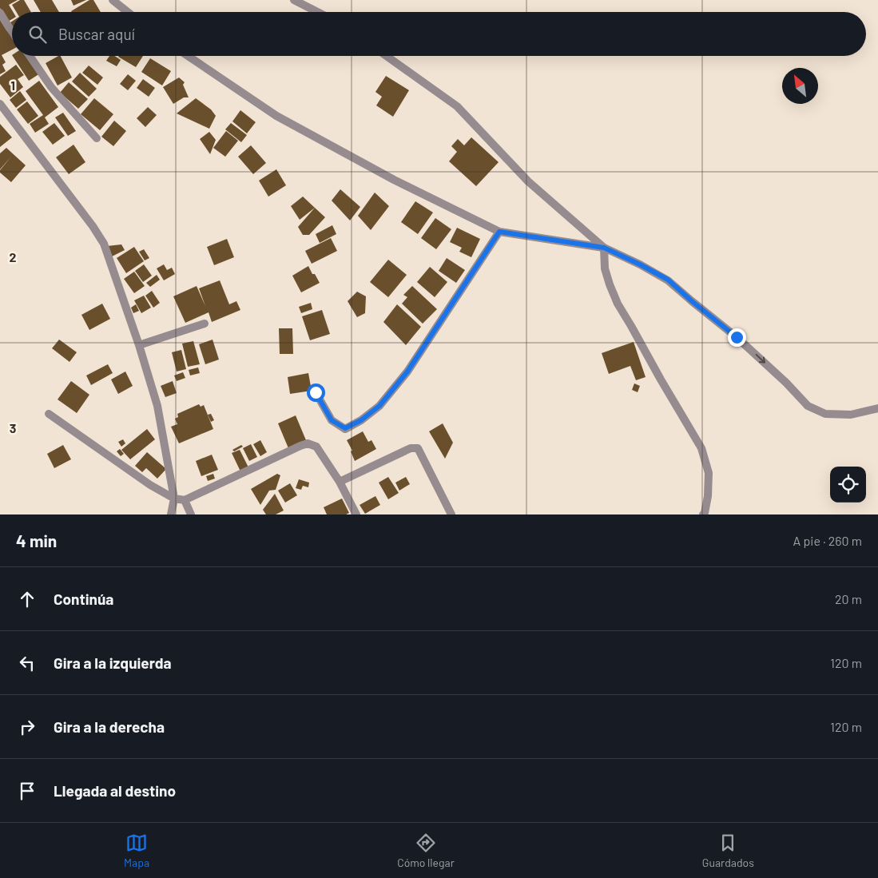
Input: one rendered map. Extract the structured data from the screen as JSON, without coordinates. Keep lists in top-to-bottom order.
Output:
{
  "north": "top left",
  "page": {
    "search": "Buscar aquí",
    "heading": ["4 min", "A pie · 260 m"],
    "list": [
      ["Continúa", "20 m"],
      ["Gira a la izquierda", "120 m"],
      ["Gira a la derecha", "120 m"],
      "Llegada al destino"
    ],
    "nav": ["Mapa", "Cómo llegar", "Guardados"]
  },
  "grid": {
    "rows": ["1", "2", "3"]
  }
}
